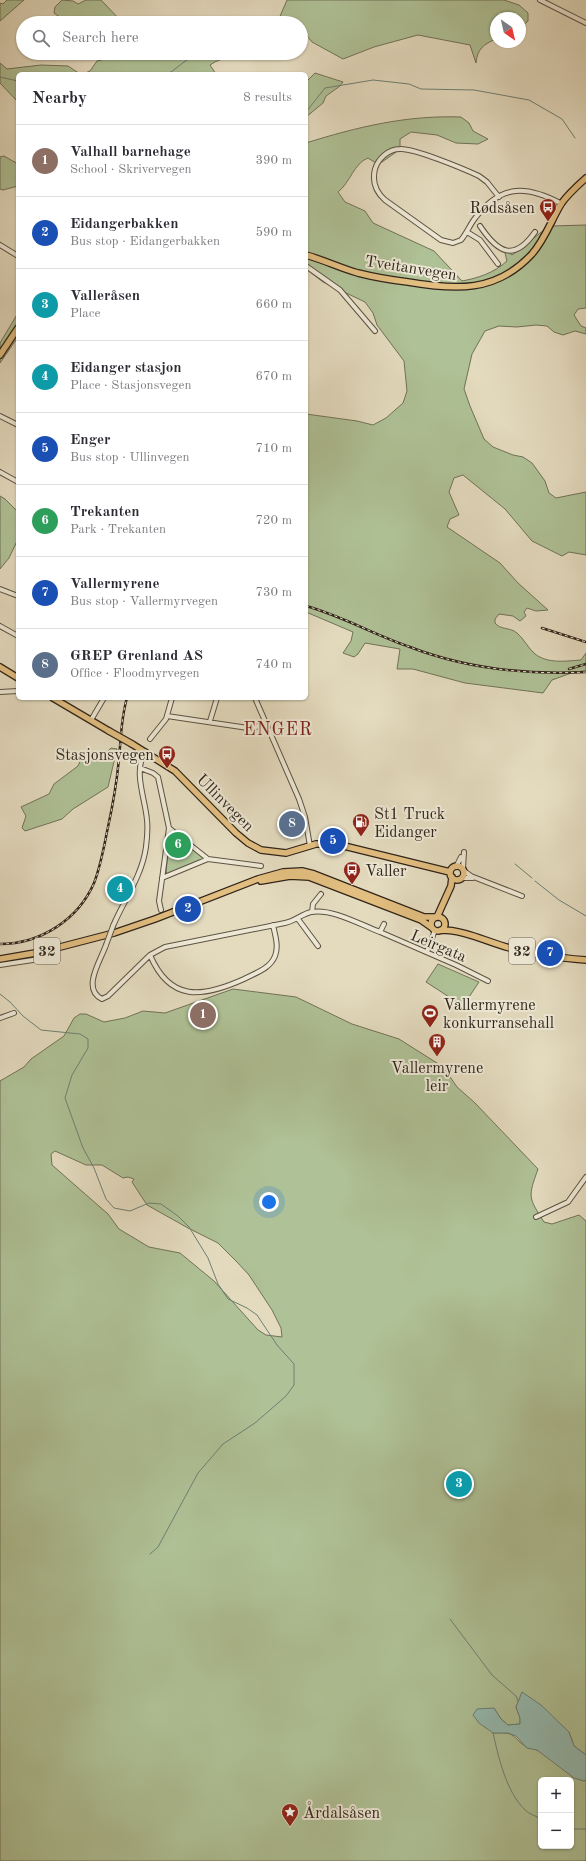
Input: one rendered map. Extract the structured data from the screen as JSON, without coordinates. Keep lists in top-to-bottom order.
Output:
{
  "streets": {
    "main road": ["Tveitanvegen", "Ullinvegen", "32"],
    "street": ["Leirgata"]
  },
  "districts": ["ENGER"],
  "places": {
    "bus stop": ["Rødsåsen", "Stasjonsvegen", "Valler"],
    "fuel station": ["St1 Truck Eidanger"],
    "sports": ["Vallermyrene konkurransehall"],
    "building": ["Vallermyrene leir"],
    "place": ["Årdalsåsen"]
  },
  "north": "bottom right",
  "page": {
    "search": "Search here",
    "heading": ["Nearby", "8 results"],
    "list": [
      {
        "mark": "1",
        "name": "Valhall barnehage",
        "note": "School · Skrivervegen",
        "value": "390 m"
      },
      {
        "mark": "2",
        "name": "Eidangerbakken",
        "note": "Bus stop · Eidangerbakken",
        "value": "590 m"
      },
      {
        "mark": "3",
        "name": "Valleråsen",
        "note": "Place",
        "value": "660 m"
      },
      {
        "mark": "4",
        "name": "Eidanger stasjon",
        "note": "Place · Stasjonsvegen",
        "value": "670 m"
      },
      {
        "mark": "5",
        "name": "Enger",
        "note": "Bus stop · Ullinvegen",
        "value": "710 m"
      },
      {
        "mark": "6",
        "name": "Trekanten",
        "note": "Park · Trekanten",
        "value": "720 m"
      },
      {
        "mark": "7",
        "name": "Vallermyrene",
        "note": "Bus stop · Vallermyrvegen",
        "value": "730 m"
      },
      {
        "mark": "8",
        "name": "GREP Grenland AS",
        "note": "Office · Floodmyrvegen",
        "value": "740 m"
      }
    ],
    "pins": [
      "8",
      "5",
      "6",
      "4",
      "2",
      "7",
      "1",
      "3"
    ],
    "map_buttons": ["+", "−"]
  }
}
